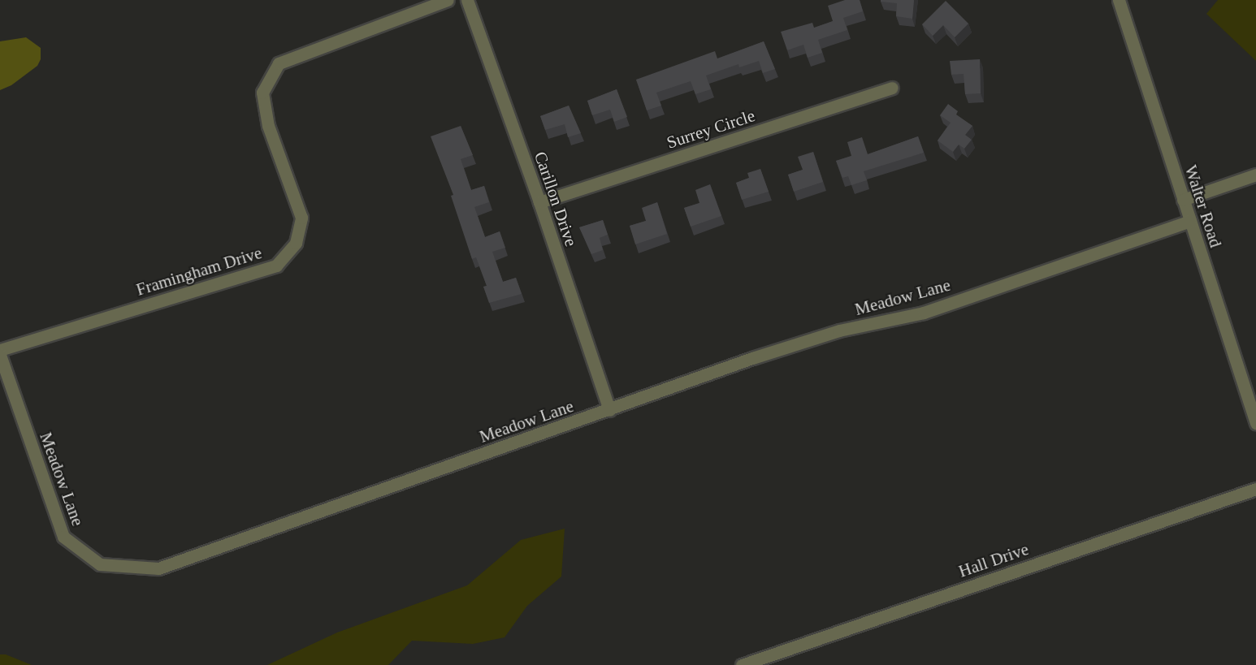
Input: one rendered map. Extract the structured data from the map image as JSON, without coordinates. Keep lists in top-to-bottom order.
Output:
{
  "streets": {
    "street": [
      "Surrey Circle",
      "Carillon Drive",
      "Walter Road",
      "Framingham Drive",
      "Meadow Lane",
      "Hall Drive"
    ]
  },
  "crossings": [
    ["Surrey Circle", "Carillon Drive"],
    ["Carillon Drive", "Meadow Lane"],
    ["Walter Road", "Meadow Lane"]
  ]
}
